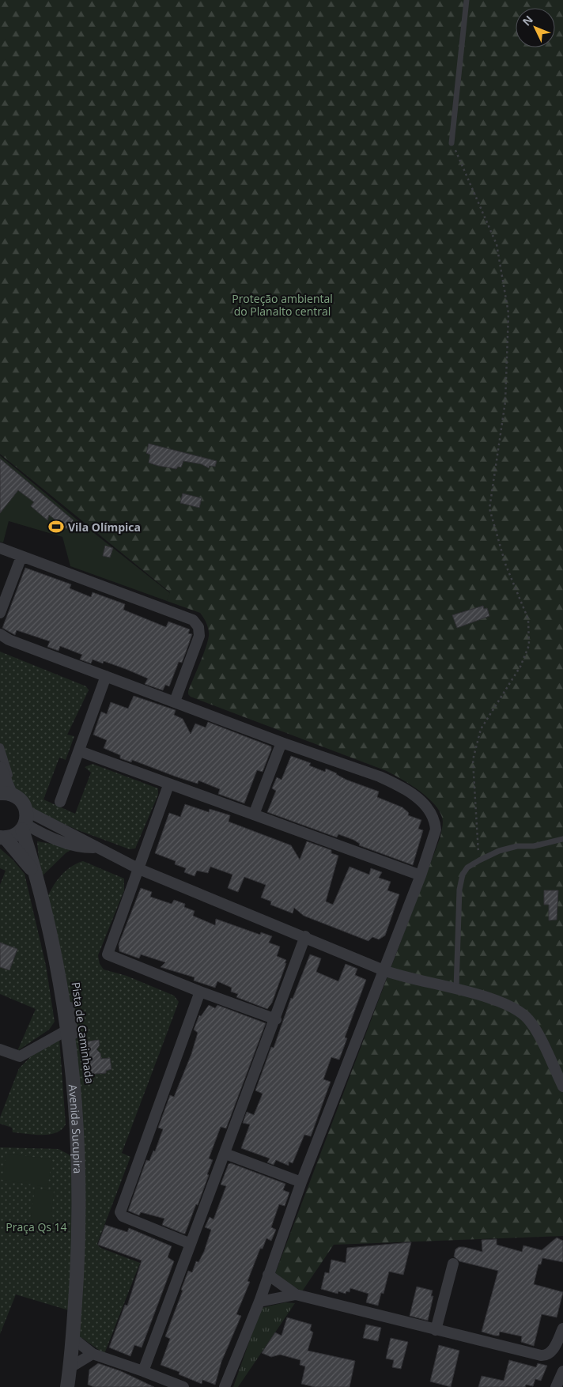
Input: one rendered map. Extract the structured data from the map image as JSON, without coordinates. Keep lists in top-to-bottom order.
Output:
{
  "streets": {
    "street": ["Pista de Caminhada", "Avenida Sucupira"]
  },
  "crossings": [
    ["Pista de Caminhada", "Avenida Sucupira"]
  ],
  "parks": ["Proteção ambiental do Planalto central", "Praça Qs 14"],
  "places": {
    "sports": ["Vila Olímpica"]
  },
  "north": "top left"
}
